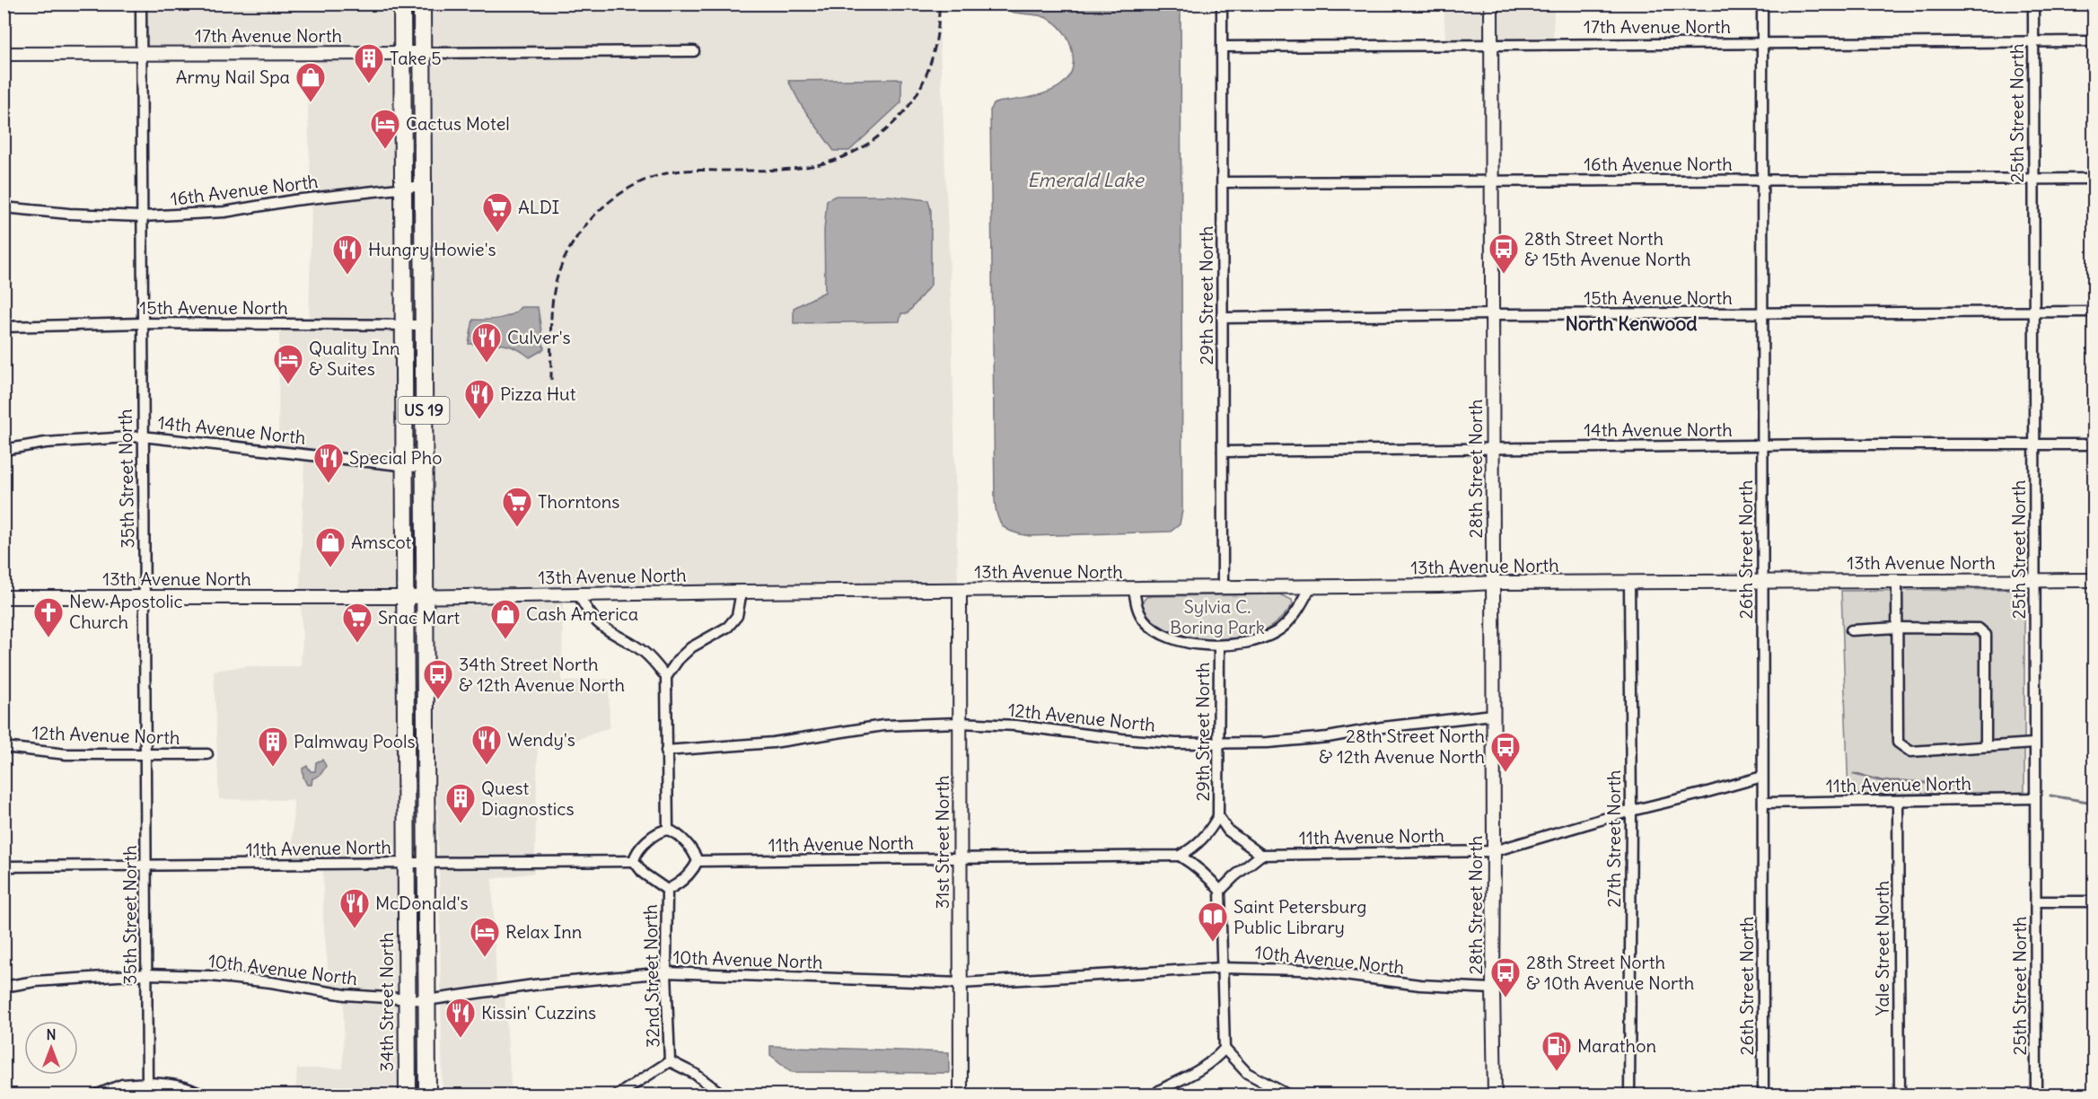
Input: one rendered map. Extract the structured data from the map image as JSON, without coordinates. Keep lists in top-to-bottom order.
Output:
{
  "streets": {
    "highway": ["US 19", "34th Street North"],
    "street": [
      "17th Avenue North",
      "25th Street North",
      "16th Avenue North",
      "29th Street North",
      "15th Avenue North",
      "14th Avenue North",
      "28th Street North",
      "35th Street North",
      "26th Street North",
      "13th Avenue North",
      "12th Avenue North",
      "11th Avenue North",
      "27th Street North",
      "31st Street North",
      "Yale Street North",
      "10th Avenue North",
      "32nd Street North"
    ]
  },
  "crossings": [
    ["17th Avenue North", "25th Street North"],
    ["17th Avenue North", "29th Street North"],
    ["17th Avenue North", "US 19"],
    ["17th Avenue North", "28th Street North"],
    ["17th Avenue North", "35th Street North"],
    ["17th Avenue North", "26th Street North"],
    ["17th Avenue North", "34th Street North"],
    ["25th Street North", "16th Avenue North"],
    ["25th Street North", "15th Avenue North"],
    ["25th Street North", "14th Avenue North"],
    ["25th Street North", "13th Avenue North"],
    ["25th Street North", "11th Avenue North"],
    ["16th Avenue North", "29th Street North"],
    ["16th Avenue North", "US 19"],
    ["16th Avenue North", "28th Street North"],
    ["16th Avenue North", "35th Street North"],
    ["16th Avenue North", "26th Street North"],
    ["16th Avenue North", "34th Street North"],
    ["29th Street North", "15th Avenue North"],
    ["29th Street North", "14th Avenue North"],
    ["29th Street North", "13th Avenue North"],
    ["29th Street North", "12th Avenue North"],
    ["29th Street North", "11th Avenue North"],
    ["15th Avenue North", "US 19"],
    ["15th Avenue North", "28th Street North"],
    ["15th Avenue North", "35th Street North"],
    ["15th Avenue North", "26th Street North"],
    ["15th Avenue North", "34th Street North"],
    ["US 19", "14th Avenue North"],
    ["US 19", "13th Avenue North"],
    ["US 19", "11th Avenue North"],
    ["US 19", "10th Avenue North"],
    ["14th Avenue North", "28th Street North"],
    ["14th Avenue North", "35th Street North"],
    ["14th Avenue North", "26th Street North"],
    ["14th Avenue North", "34th Street North"],
    ["28th Street North", "13th Avenue North"],
    ["28th Street North", "12th Avenue North"],
    ["28th Street North", "11th Avenue North"],
    ["28th Street North", "10th Avenue North"],
    ["35th Street North", "13th Avenue North"],
    ["35th Street North", "12th Avenue North"],
    ["35th Street North", "11th Avenue North"],
    ["35th Street North", "10th Avenue North"],
    ["26th Street North", "13th Avenue North"],
    ["26th Street North", "11th Avenue North"],
    ["13th Avenue North", "27th Street North"],
    ["13th Avenue North", "31st Street North"],
    ["13th Avenue North", "34th Street North"],
    ["12th Avenue North", "31st Street North"],
    ["11th Avenue North", "27th Street North"],
    ["11th Avenue North", "31st Street North"],
    ["11th Avenue North", "Yale Street North"],
    ["11th Avenue North", "32nd Street North"],
    ["11th Avenue North", "34th Street North"],
    ["31st Street North", "10th Avenue North"],
    ["10th Avenue North", "32nd Street North"],
    ["10th Avenue North", "34th Street North"]
  ],
  "districts": ["North Kenwood"],
  "water": ["Emerald Lake"],
  "parks": ["Sylvia C. Boring Park"],
  "places": {
    "building": ["Take 5", "Palmway Pools", "Quest Diagnostics"],
    "shop": ["Army Nail Spa", "Amscot", "Cash America"],
    "hotel": ["Cactus Motel", "Quality Inn & Suites", "Relax Inn"],
    "supermarket": ["ALDI", "Thorntons", "Snac Mart"],
    "bus stop": [
      "28th Street North & 15th Avenue North",
      "34th Street North & 12th Avenue North",
      "28th Street North & 12th Avenue North",
      "28th Street North & 10th Avenue North"
    ],
    "restaurant": [
      "Hungry Howie's",
      "Culver's",
      "Pizza Hut",
      "Special Pho",
      "Wendy's",
      "McDonald's",
      "Kissin' Cuzzins"
    ],
    "church": ["New Apostolic Church"],
    "library": ["Saint Petersburg Public Library"],
    "fuel station": ["Marathon"]
  },
  "north": "top"
}
